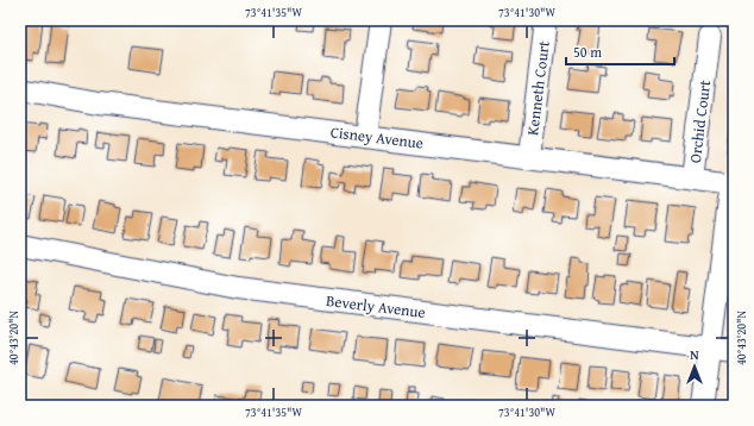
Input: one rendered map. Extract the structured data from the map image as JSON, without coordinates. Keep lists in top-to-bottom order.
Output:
{
  "streets": {
    "street": [
      "Kenneth Court",
      "Orchid Court",
      "Cisney Avenue",
      "Beverly Avenue"
    ]
  },
  "crossings": [
    ["Kenneth Court", "Cisney Avenue"],
    ["Orchid Court", "Cisney Avenue"]
  ],
  "scale_bar": "50 m",
  "north": "top",
  "coordinates": ["73°41'35\"W", "73°41'30\"W", "40°43'20\"N"]
}
